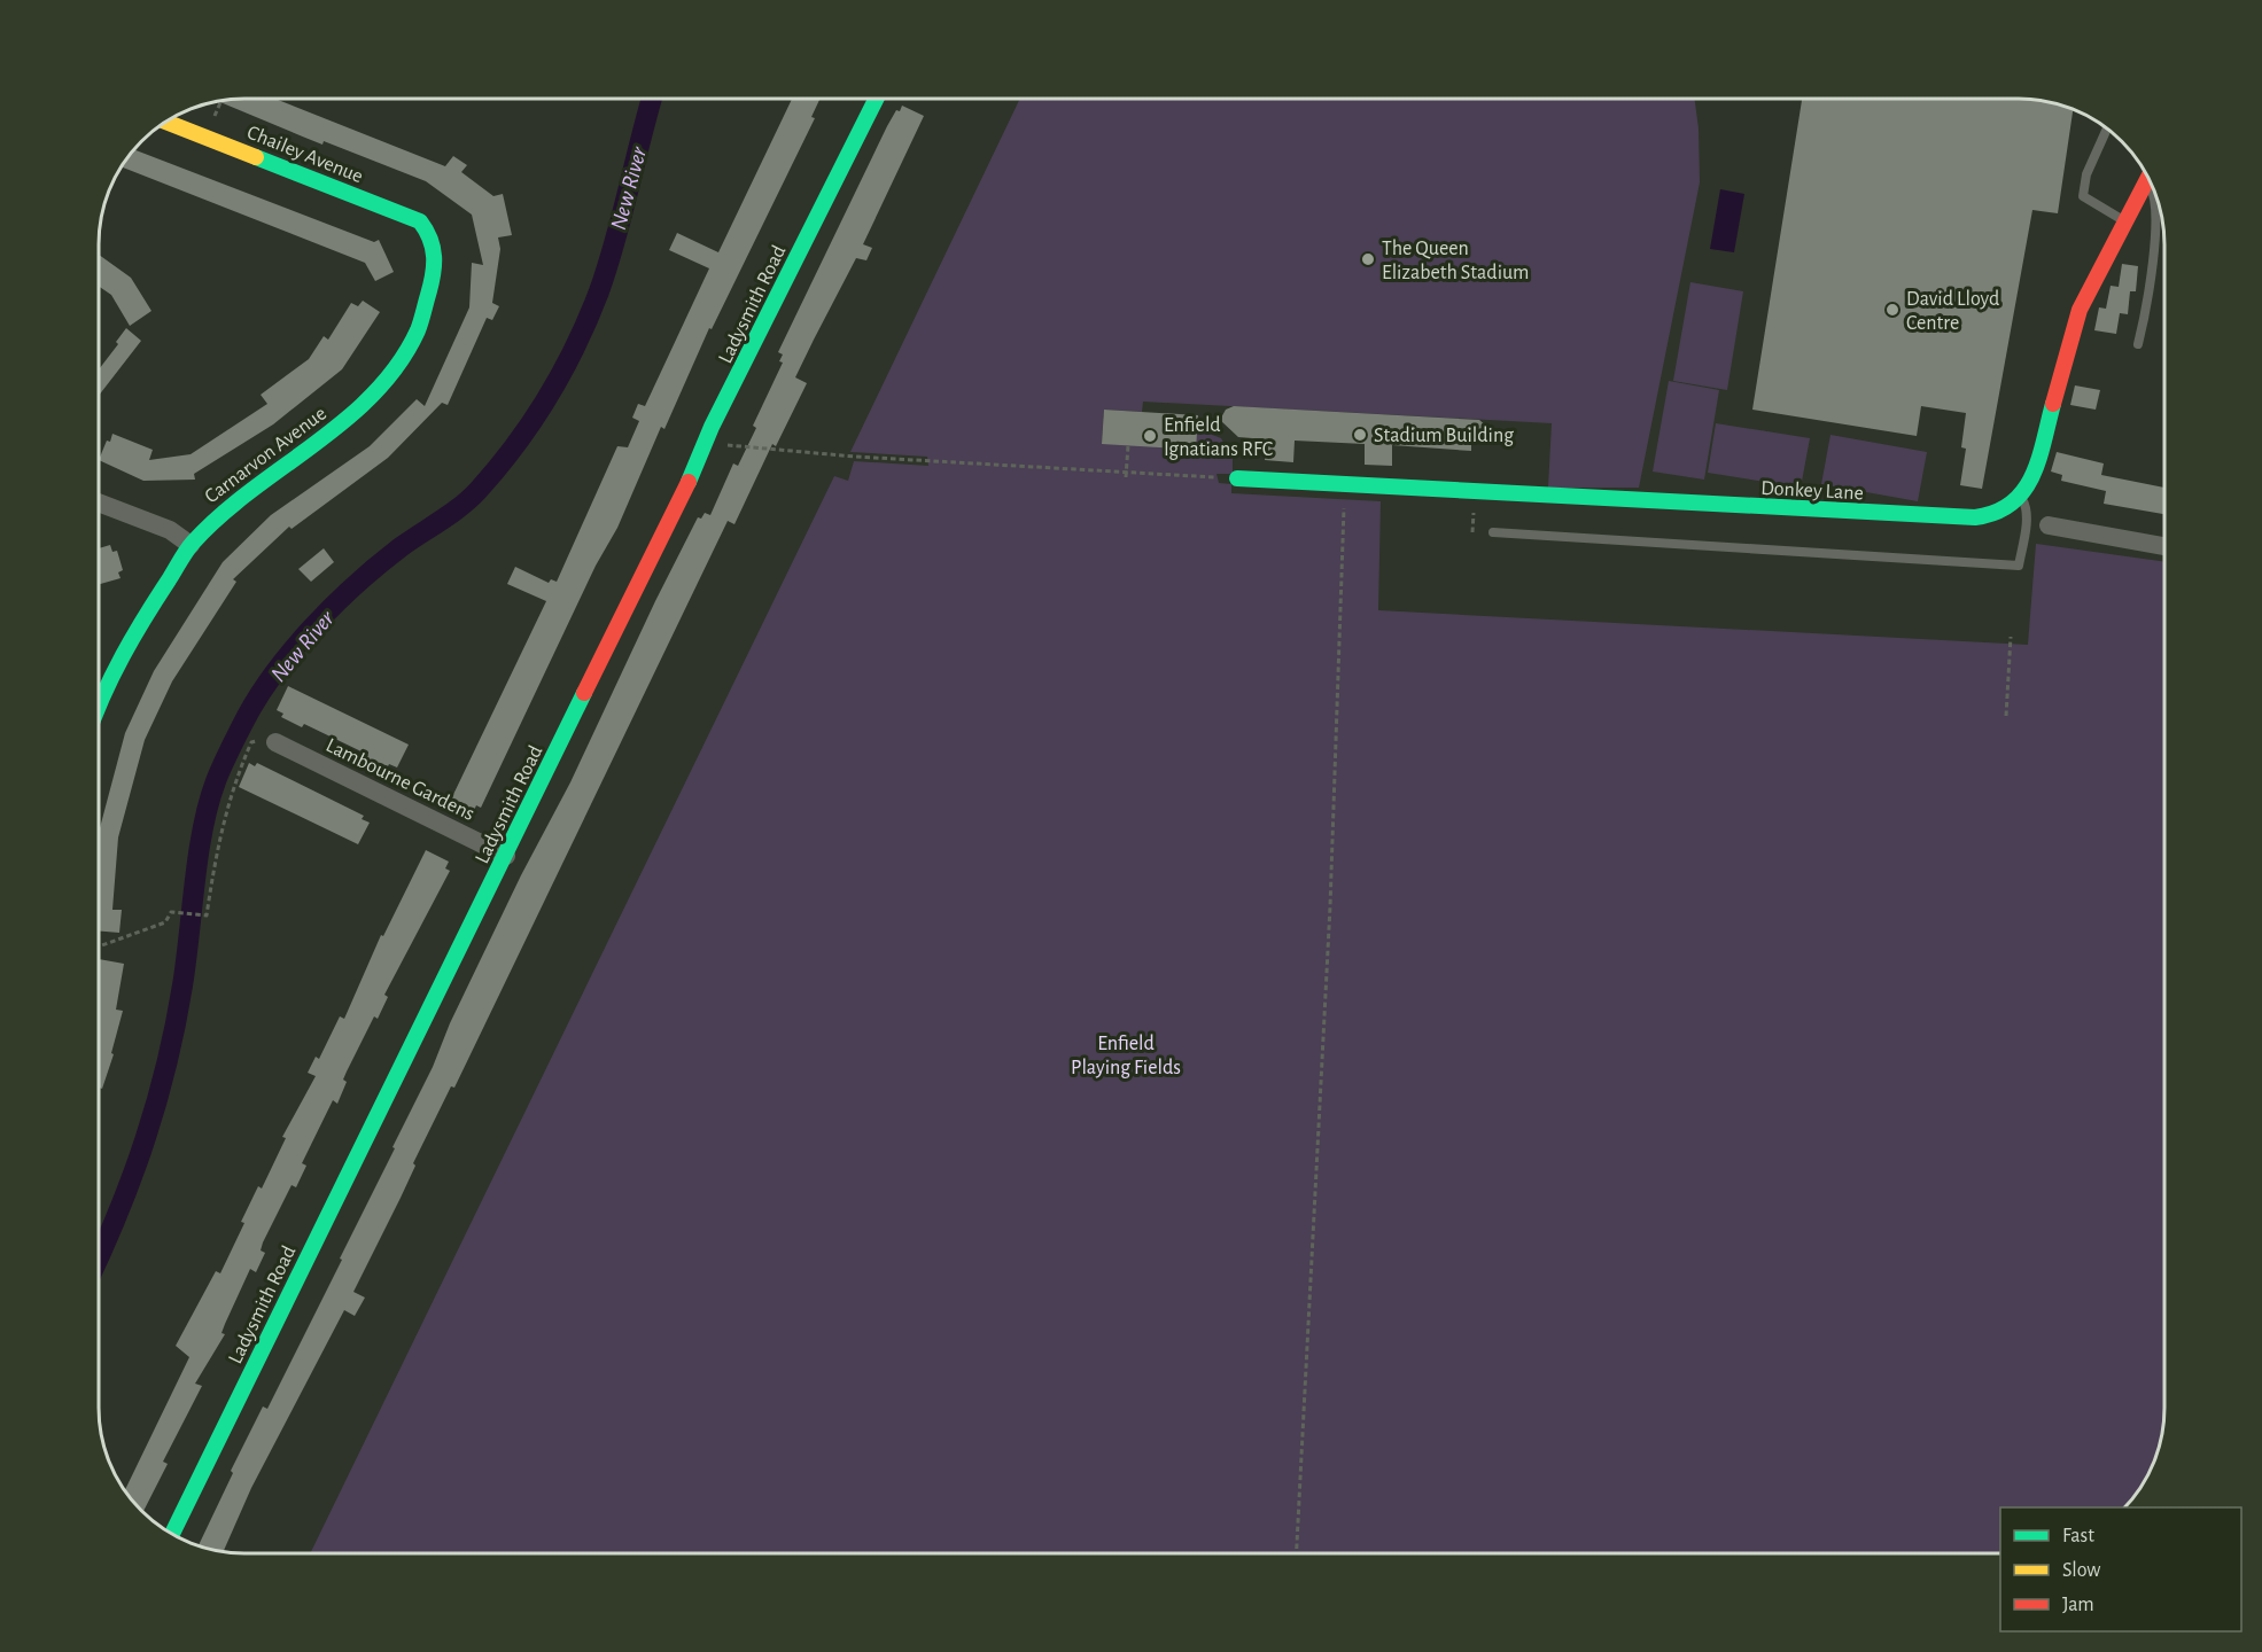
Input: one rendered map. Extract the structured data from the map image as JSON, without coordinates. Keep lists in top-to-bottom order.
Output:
{
  "streets": {
    "street": [
      "Chailey Avenue",
      "Ladysmith Road",
      "Carnarvon Avenue",
      "Donkey Lane",
      "Lambourne Gardens"
    ]
  },
  "crossings": [
    ["Chailey Avenue", "Carnarvon Avenue"],
    ["Ladysmith Road", "Lambourne Gardens"]
  ],
  "water": ["New River"],
  "parks": ["Enfield Playing Fields"],
  "places": [
    "The Queen Elizabeth Stadium",
    "David Lloyd Centre",
    "Stadium Building",
    "Enfield Ignatians RFC"
  ],
  "legend": ["Fast", "Slow", "Jam"]
}
